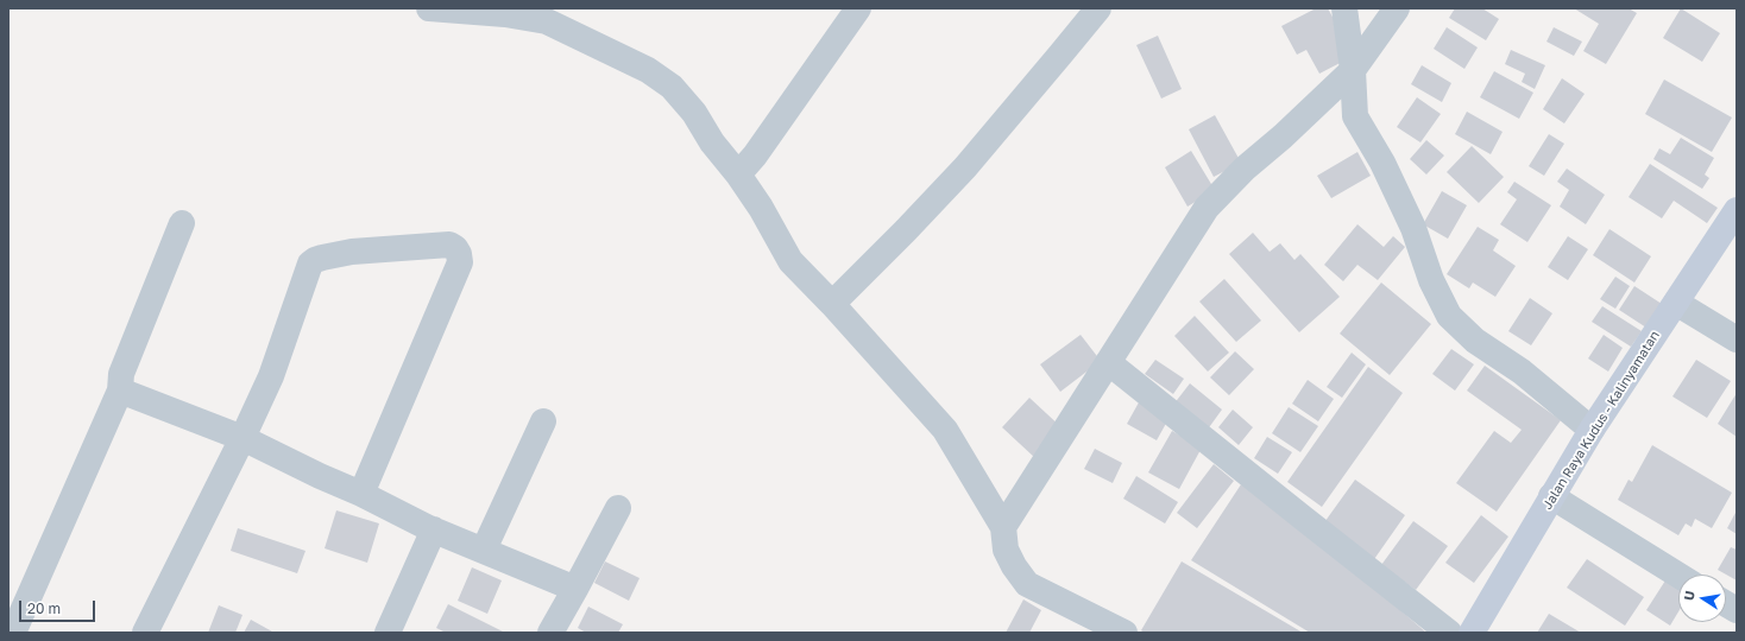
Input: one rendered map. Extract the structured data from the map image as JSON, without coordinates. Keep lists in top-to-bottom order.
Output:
{
  "streets": {
    "main road": ["Jalan Raya Kudus - Kalinyamatan"]
  },
  "scale_bar": "20 m",
  "north": "left"
}
